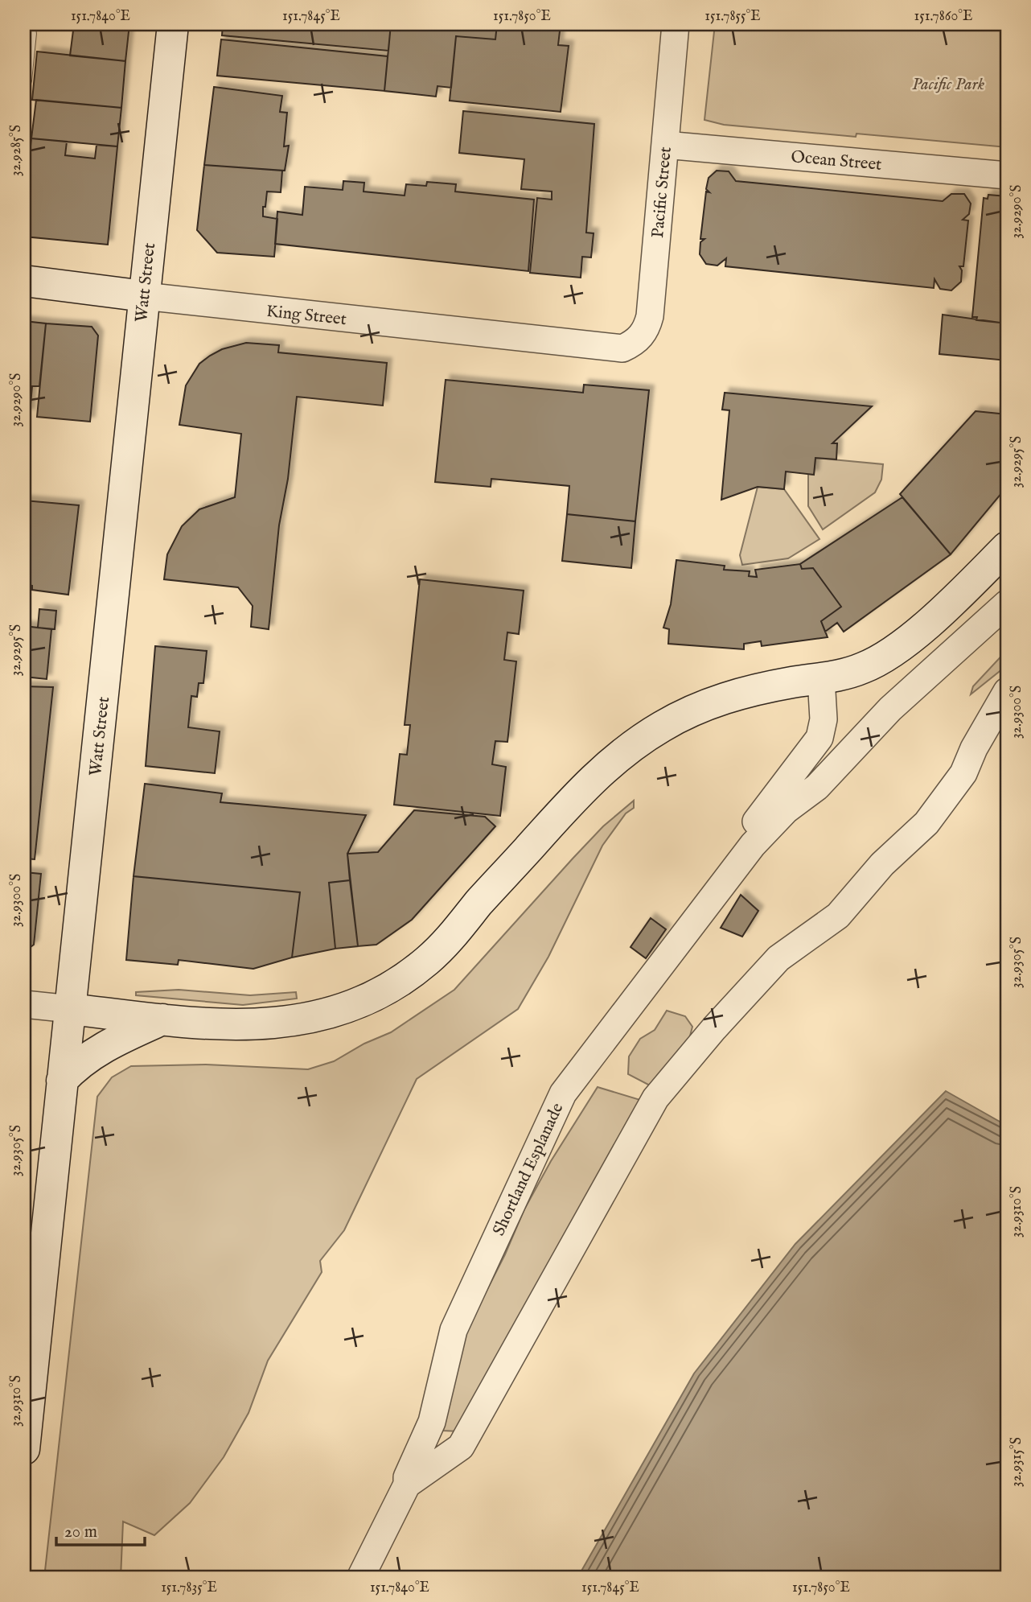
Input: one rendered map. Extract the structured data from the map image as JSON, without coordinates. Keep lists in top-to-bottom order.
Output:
{
  "streets": {
    "main road": ["Watt Street", "King Street"],
    "street": ["Ocean Street", "Pacific Street", "Shortland Esplanade"]
  },
  "crossings": [
    ["Ocean Street", "Pacific Street"],
    ["Pacific Street", "King Street"],
    ["Watt Street", "King Street"]
  ],
  "parks": ["Pacific Park"],
  "scale_bar": "20 m",
  "coordinates": [
    "151.7840°E",
    "151.7845°E",
    "151.7850°E",
    "151.7855°E",
    "151.7860°E",
    "32.9285°S",
    "32.9290°S",
    "32.9295°S",
    "32.9300°S",
    "32.9305°S",
    "32.9310°S",
    "32.9315°S",
    "151.7835°E"
  ]
}
